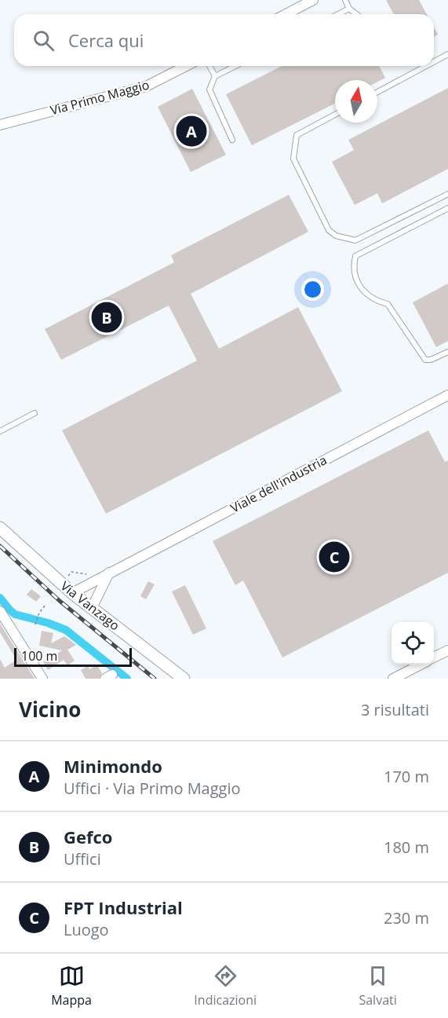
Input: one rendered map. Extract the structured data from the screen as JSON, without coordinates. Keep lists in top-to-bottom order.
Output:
{
  "streets": {
    "street": ["Via Primo Maggio", "Viale dell'industria", "Via Vanzago"]
  },
  "crossings": [
    ["Viale dell'industria", "Via Vanzago"]
  ],
  "scale_bar": "100 m",
  "north": "top",
  "page": {
    "search": "Cerca qui",
    "pins": ["A", "B", "C"],
    "scale": "100 m",
    "heading": ["Vicino", "3 risultati"],
    "list": [
      {
        "mark": "A",
        "name": "Minimondo",
        "note": "Uffici · Via Primo Maggio",
        "value": "170 m"
      },
      {
        "mark": "B",
        "name": "Gefco",
        "note": "Uffici",
        "value": "180 m"
      },
      {
        "mark": "C",
        "name": "FPT Industrial",
        "note": "Luogo",
        "value": "230 m"
      }
    ],
    "nav": ["Mappa", "Indicazioni", "Salvati"]
  }
}
